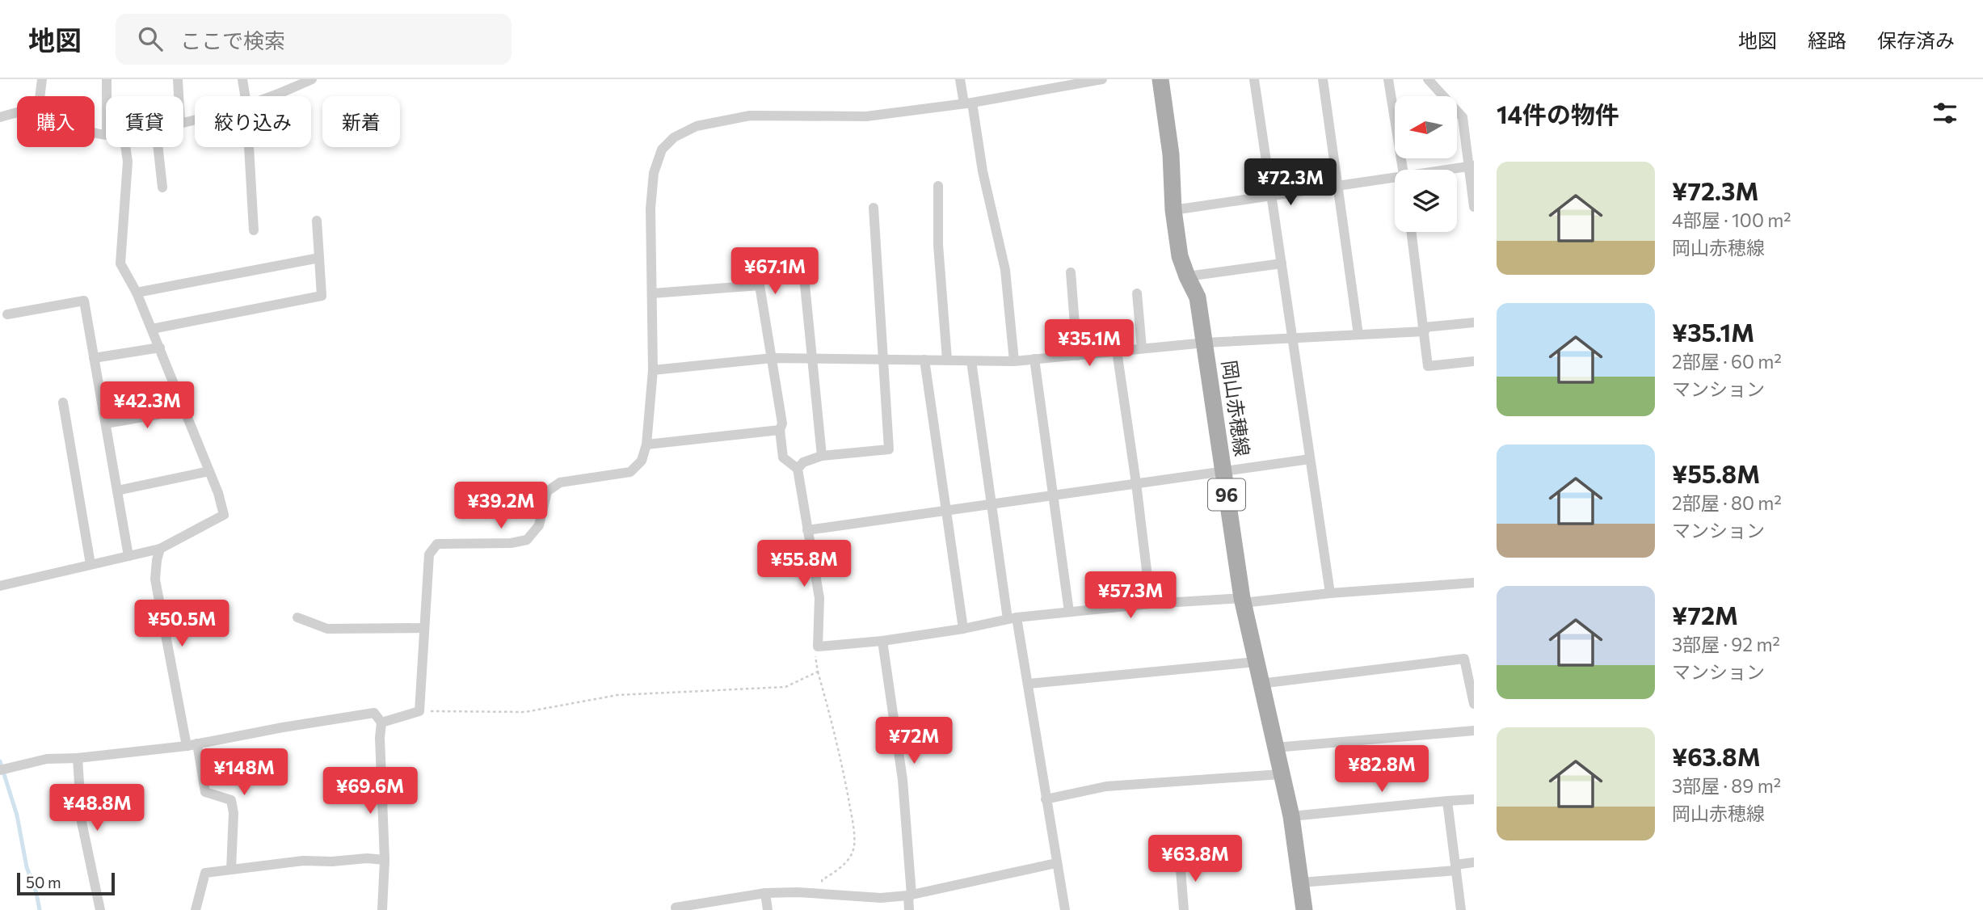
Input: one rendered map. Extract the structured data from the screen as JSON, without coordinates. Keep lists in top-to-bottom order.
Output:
{
  "streets": {
    "main road": ["岡山赤穂線", "96"]
  },
  "scale_bar": "50 m",
  "north": "left",
  "page": {
    "header": "地図",
    "search": "ここで検索",
    "nav": ["地図", "経路", "保存済み"],
    "heading": "14件の物件",
    "chip": [
      "購入",
      "賃貸",
      "絞り込み",
      "新着"
    ],
    "list": [
      {
        "name": "¥72.3M",
        "note": "4部屋 · 100 m² · 岡山赤穂線"
      },
      {
        "name": "¥35.1M",
        "note": "2部屋 · 60 m² · マンション"
      },
      {
        "name": "¥55.8M",
        "note": "2部屋 · 80 m² · マンション"
      },
      {
        "name": "¥72M",
        "note": "3部屋 · 92 m² · マンション"
      },
      {
        "name": "¥63.8M",
        "note": "3部屋 · 89 m² · 岡山赤穂線"
      }
    ],
    "price": [
      "¥72.3M",
      "¥67.1M",
      "¥35.1M",
      "¥42.3M",
      "¥39.2M",
      "¥55.8M",
      "¥57.3M",
      "¥50.5M",
      "¥72M",
      "¥82.8M",
      "¥148M",
      "¥69.6M",
      "¥48.8M",
      "¥63.8M"
    ],
    "scale": "50 m"
  }
}
